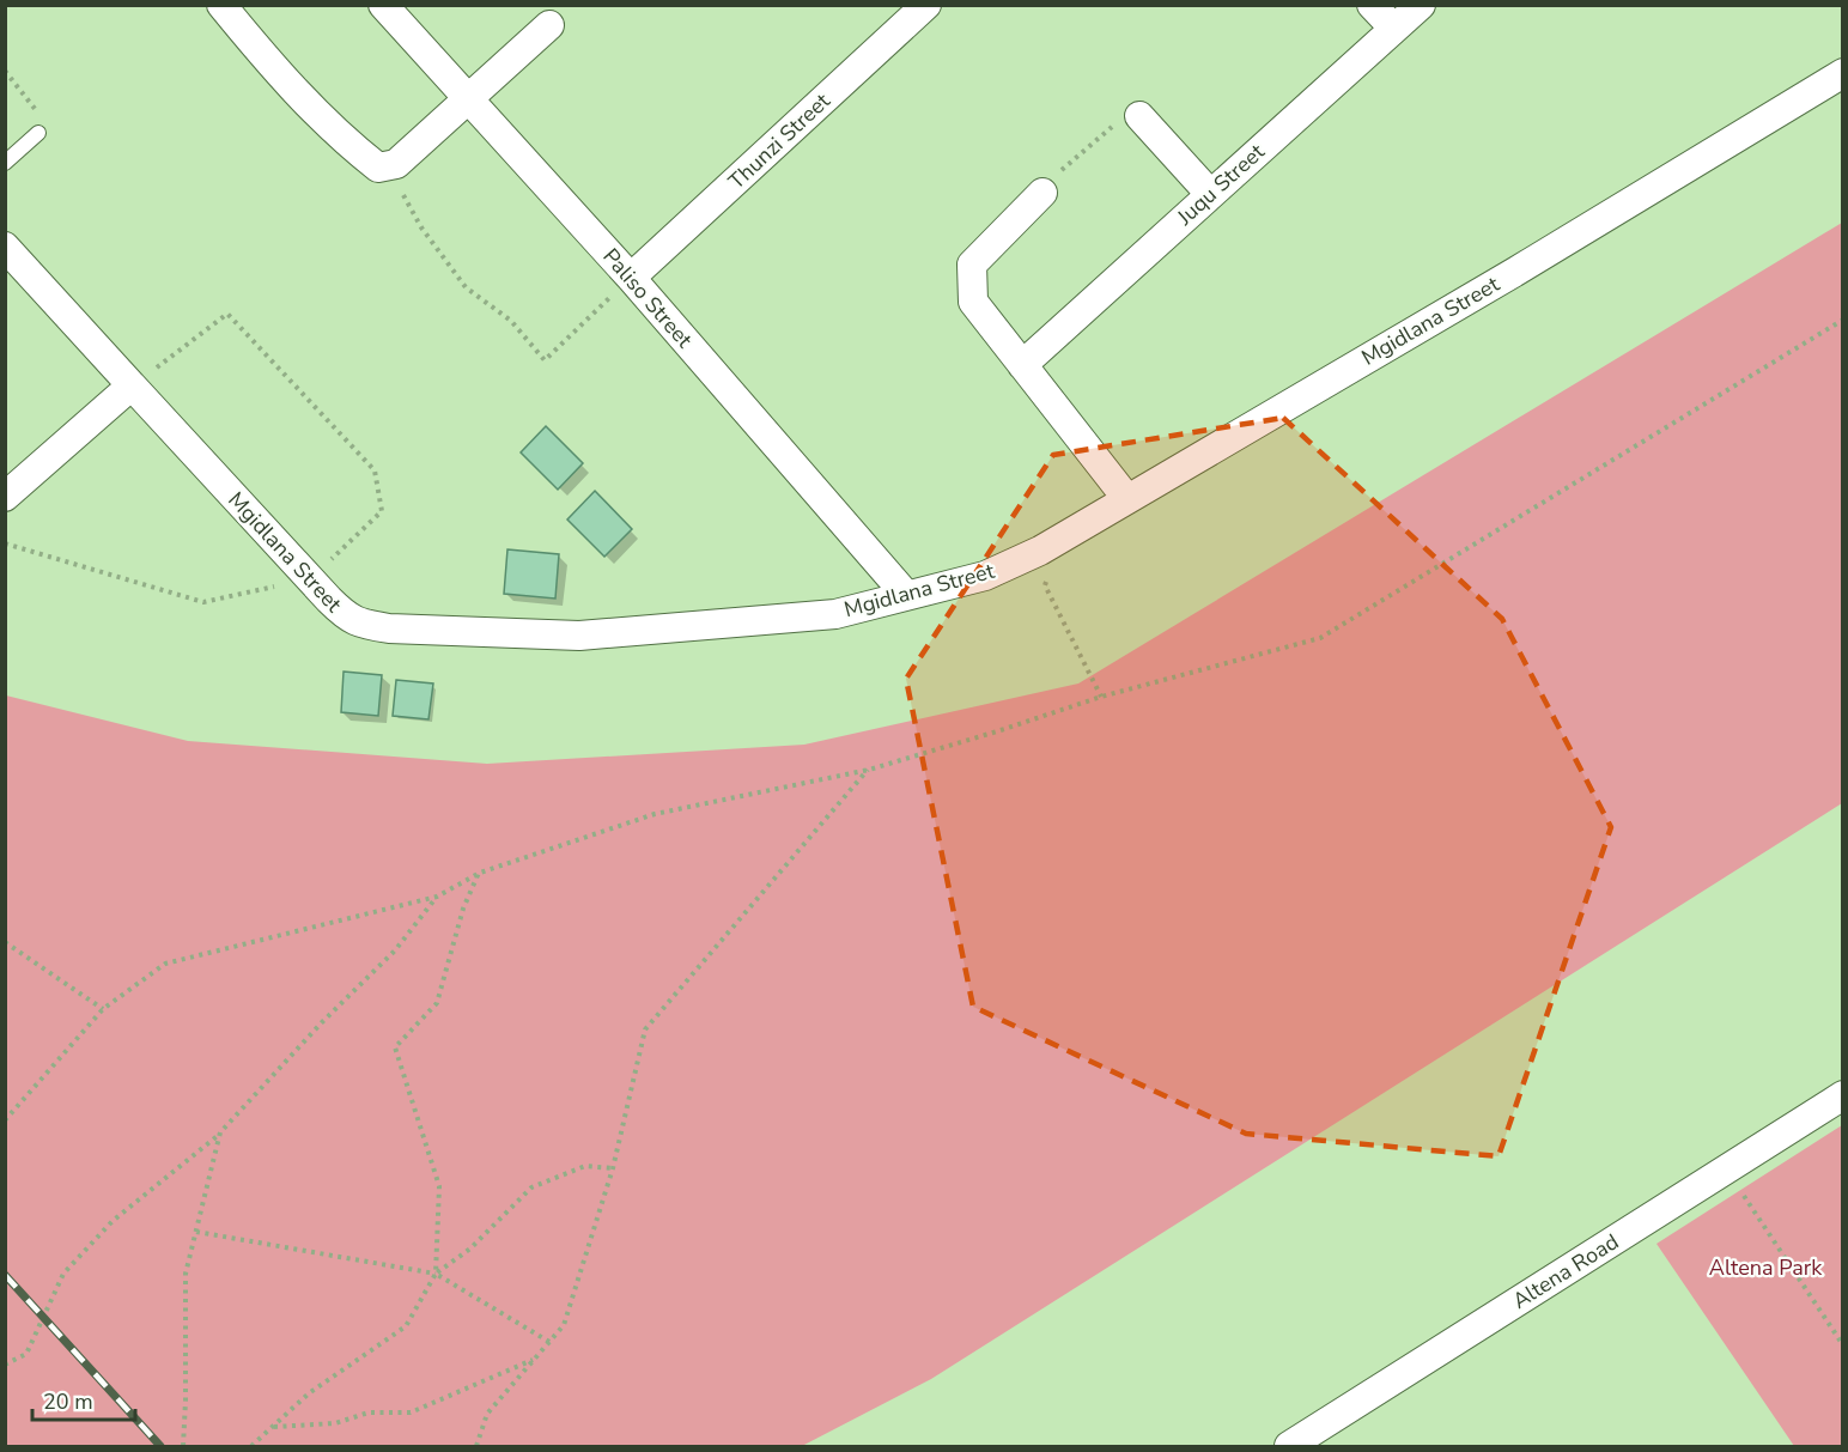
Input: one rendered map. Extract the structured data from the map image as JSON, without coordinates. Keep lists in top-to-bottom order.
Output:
{
  "streets": {
    "street": [
      "Thunzi Street",
      "Juqu Street",
      "Paliso Street",
      "Mgidlana Street",
      "Altena Road"
    ]
  },
  "crossings": [
    ["Thunzi Street", "Paliso Street"],
    ["Paliso Street", "Mgidlana Street"]
  ],
  "parks": ["Altena Park"],
  "scale_bar": "20 m"
}
